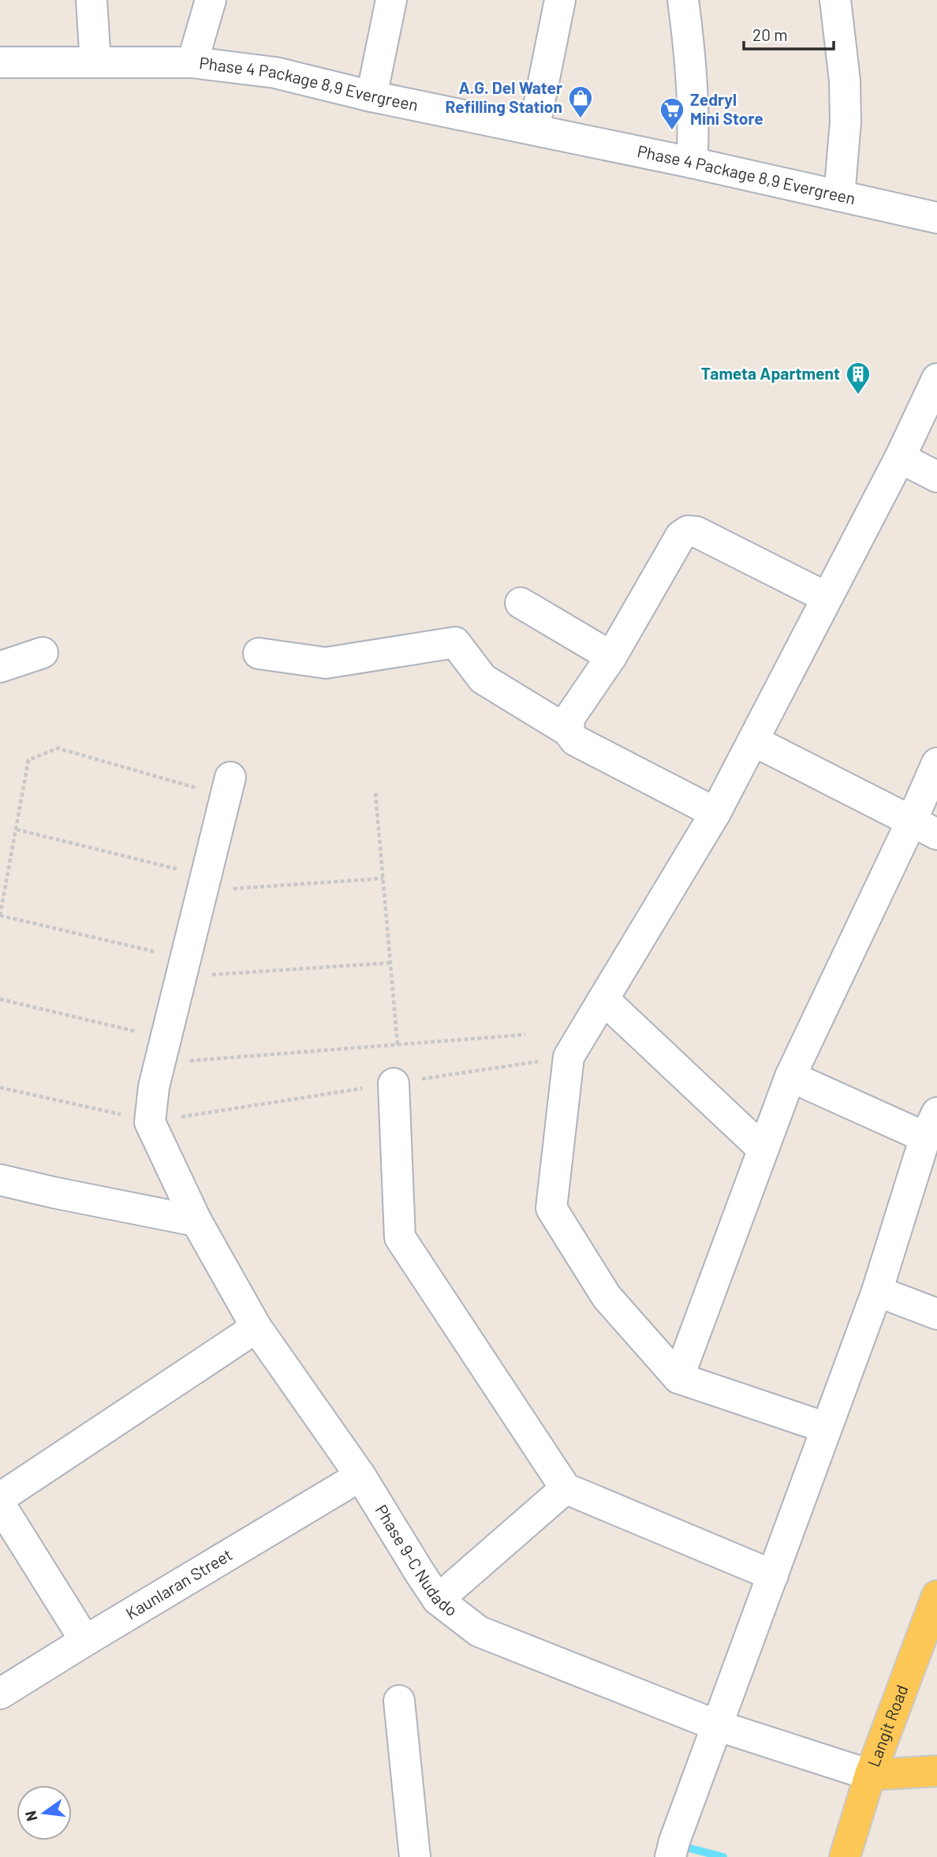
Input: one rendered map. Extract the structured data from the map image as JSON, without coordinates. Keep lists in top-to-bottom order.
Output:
{
  "streets": {
    "main road": ["Langit Road"],
    "street": ["Phase 4 Package 8,9 Evergreen", "Phase 9-C Nudado", "Kaunlaran Street"]
  },
  "crossings": [
    ["Phase 9-C Nudado", "Kaunlaran Street"],
    ["Phase 9-C Nudado", "Langit Road"]
  ],
  "places": {
    "shop": ["A.G. Del Water Refilling Station"],
    "supermarket": ["Zedryl Mini Store"],
    "building": ["Tameta Apartment"]
  },
  "scale_bar": "20 m",
  "north": "left"
}
